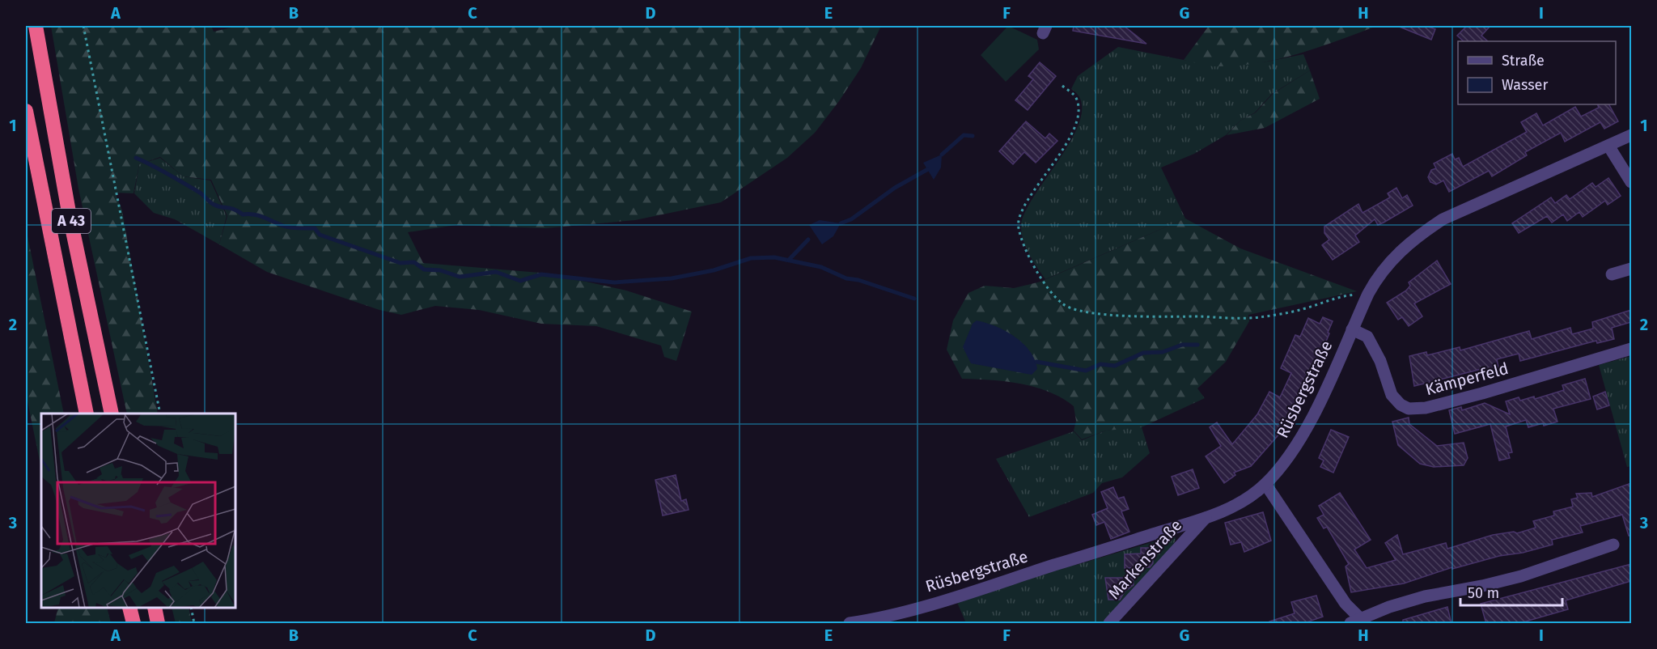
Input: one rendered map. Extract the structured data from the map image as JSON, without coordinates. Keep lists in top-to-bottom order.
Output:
{
  "streets": {
    "highway": ["A 43"],
    "street": ["Kämperfeld", "Rüsbergstraße", "Markenstraße"]
  },
  "crossings": [
    ["Kämperfeld", "Rüsbergstraße"],
    ["Rüsbergstraße", "Markenstraße"]
  ],
  "legend": ["Straße", "Wasser"],
  "scale_bar": "50 m",
  "grid": {
    "columns": [
      "A",
      "B",
      "C",
      "D",
      "E",
      "F",
      "G",
      "H",
      "I"
    ],
    "rows": ["1", "2", "3"]
  }
}
